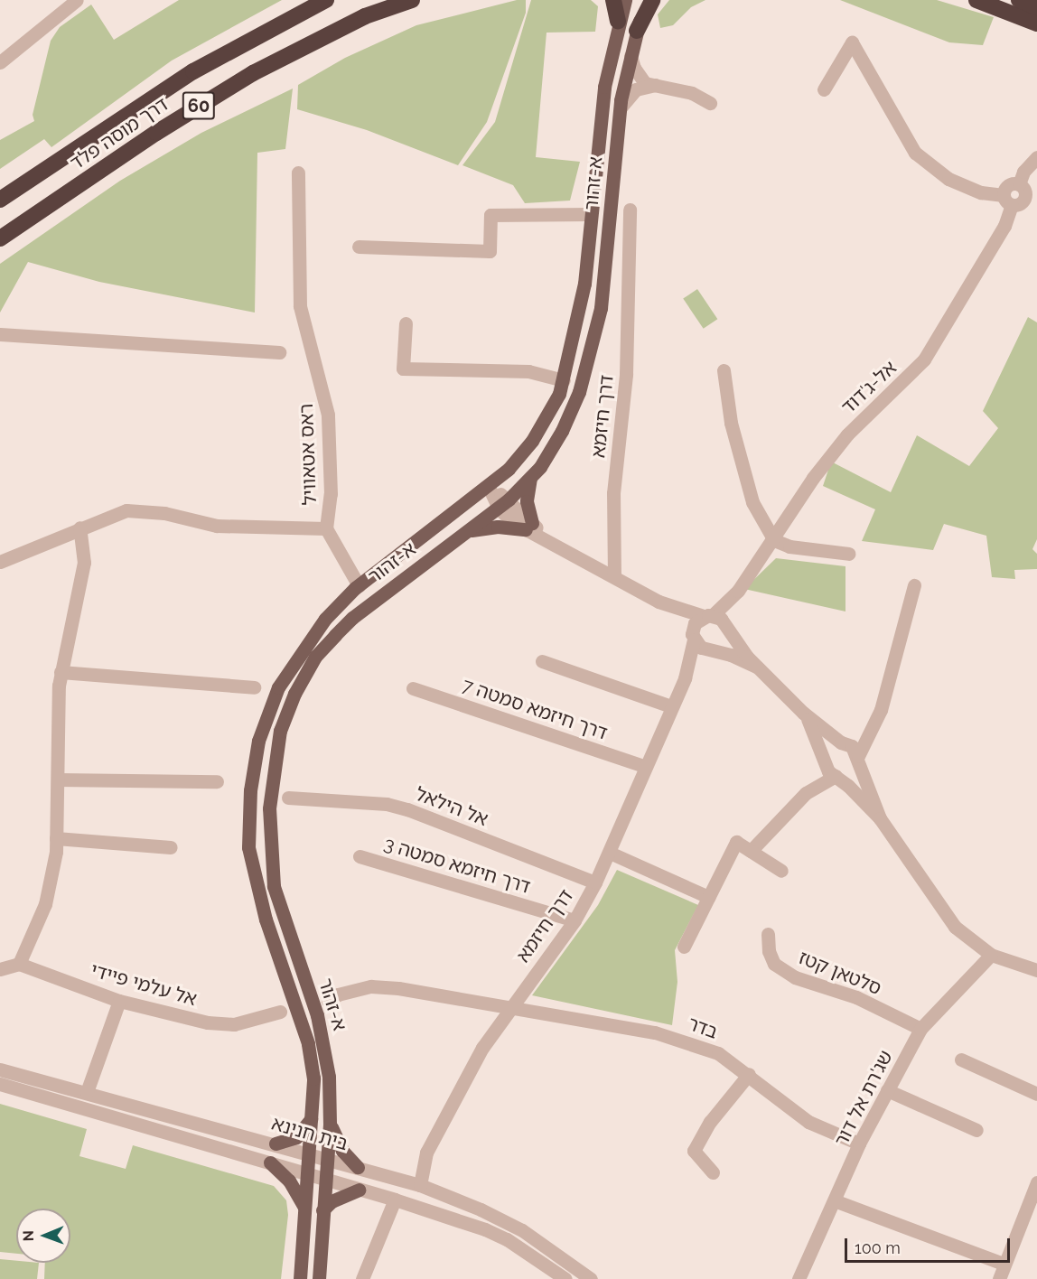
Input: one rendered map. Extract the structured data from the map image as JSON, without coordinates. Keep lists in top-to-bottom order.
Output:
{
  "streets": {
    "highway": ["60", "דרך מוסה פלד"],
    "main road": ["א-זהור"],
    "street": [
      "אל-ג'דוד",
      "דרך חיזמא",
      "ראס אטאוויל",
      "דרך חיזמא סמטה 7",
      "אל הילאל",
      "דרך חיזמא סמטה 3",
      "סלטאן קטז",
      "אל עלמי פיידי",
      "בדר",
      "שג'רת אל דור",
      "בית חנינא"
    ]
  },
  "crossings": [
    ["א-זהור", "בית חנינא"],
    ["אל-ג'דוד", "דרך חיזמא"],
    ["דרך חיזמא", "דרך חיזמא סמטה 7"],
    ["דרך חיזמא", "אל הילאל"],
    ["דרך חיזמא", "דרך חיזמא סמטה 3"],
    ["דרך חיזמא", "בדר"],
    ["דרך חיזמא", "בית חנינא"],
    ["סלטאן קטז", "שג'רת אל דור"],
    ["בדר", "שג'רת אל דור"]
  ],
  "scale_bar": "100 m",
  "north": "left"
}
